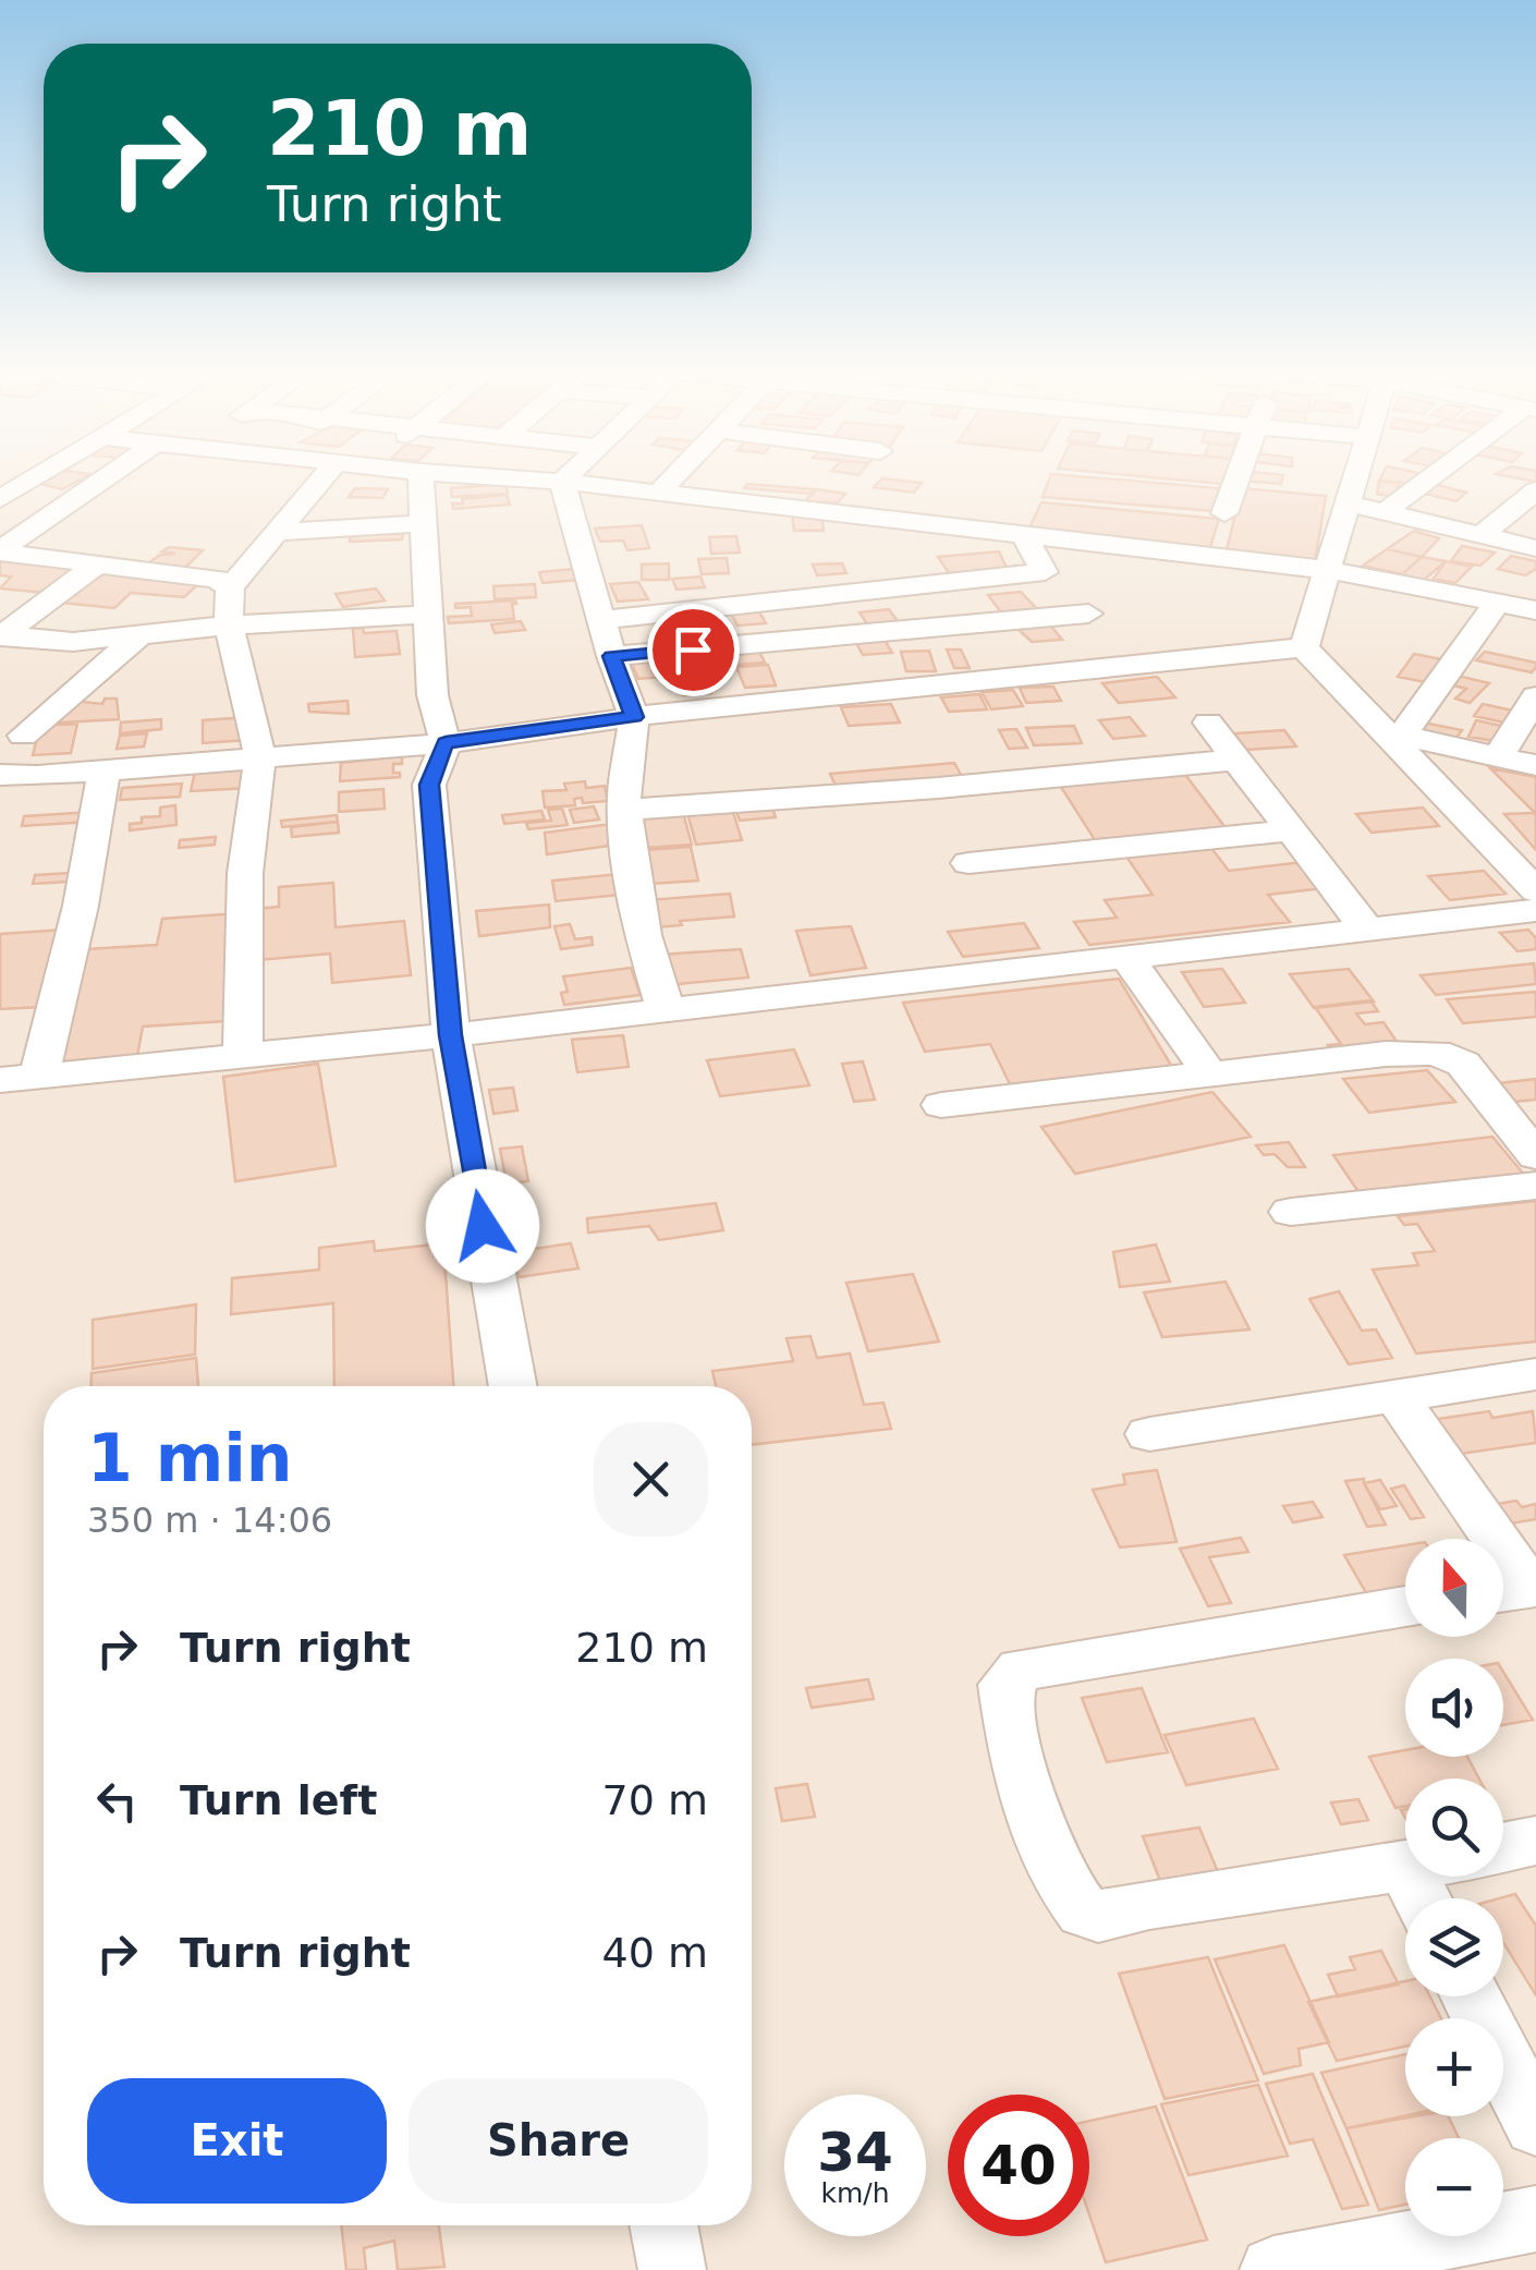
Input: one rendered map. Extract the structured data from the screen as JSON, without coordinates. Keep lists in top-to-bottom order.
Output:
{
  "north": "top",
  "page": {
    "turn": ["210 m", "Turn right"],
    "heading": ["1 min", "350 m · 14:06"],
    "map_buttons": ["+", "−"],
    "list": [
      {
        "name": "Turn right",
        "value": "210 m"
      },
      {
        "name": "Turn left",
        "value": "70 m"
      },
      {
        "name": "Turn right",
        "value": "40 m"
      }
    ],
    "buttons": ["Exit", "Share"],
    "speed": "34 km/h",
    "limit": "40"
  }
}
